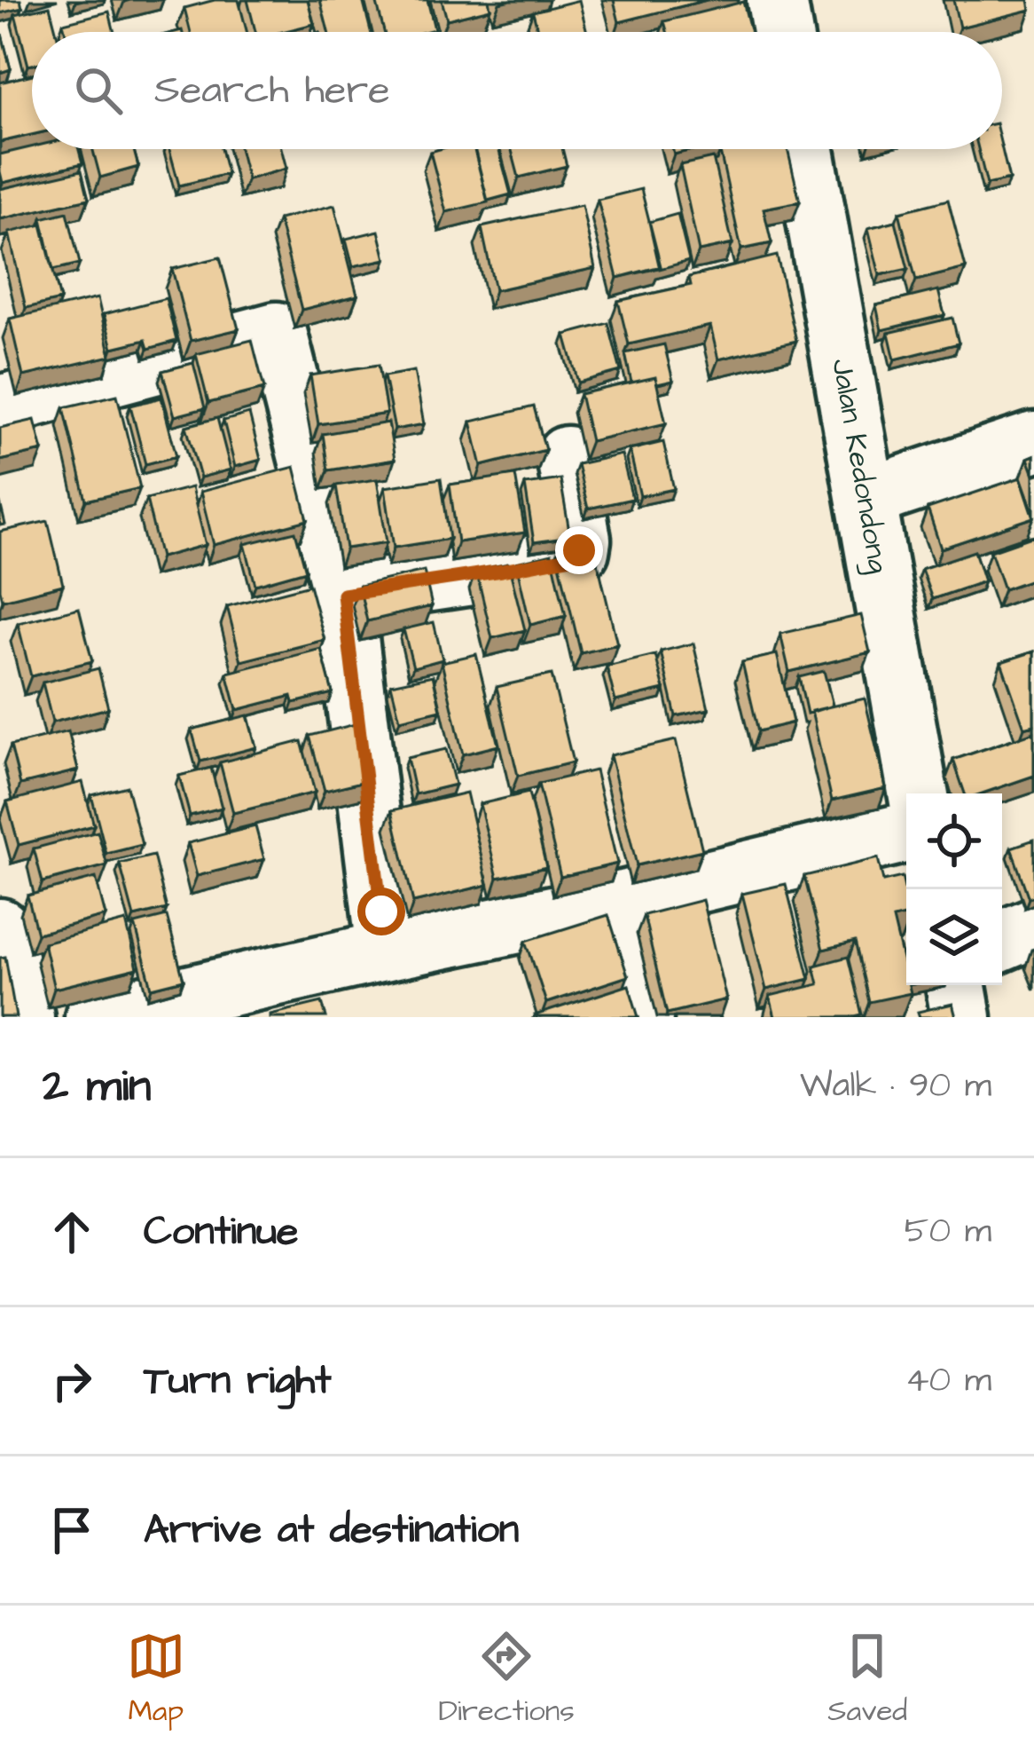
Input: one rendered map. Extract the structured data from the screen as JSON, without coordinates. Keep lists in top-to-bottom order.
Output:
{
  "streets": {
    "street": ["Jalan Kedondong"]
  },
  "page": {
    "search": "Search here",
    "heading": ["2 min", "Walk · 90 m"],
    "list": [
      ["Continue", "50 m"],
      ["Turn right", "40 m"],
      "Arrive at destination"
    ],
    "nav": ["Map", "Directions", "Saved"]
  }
}
